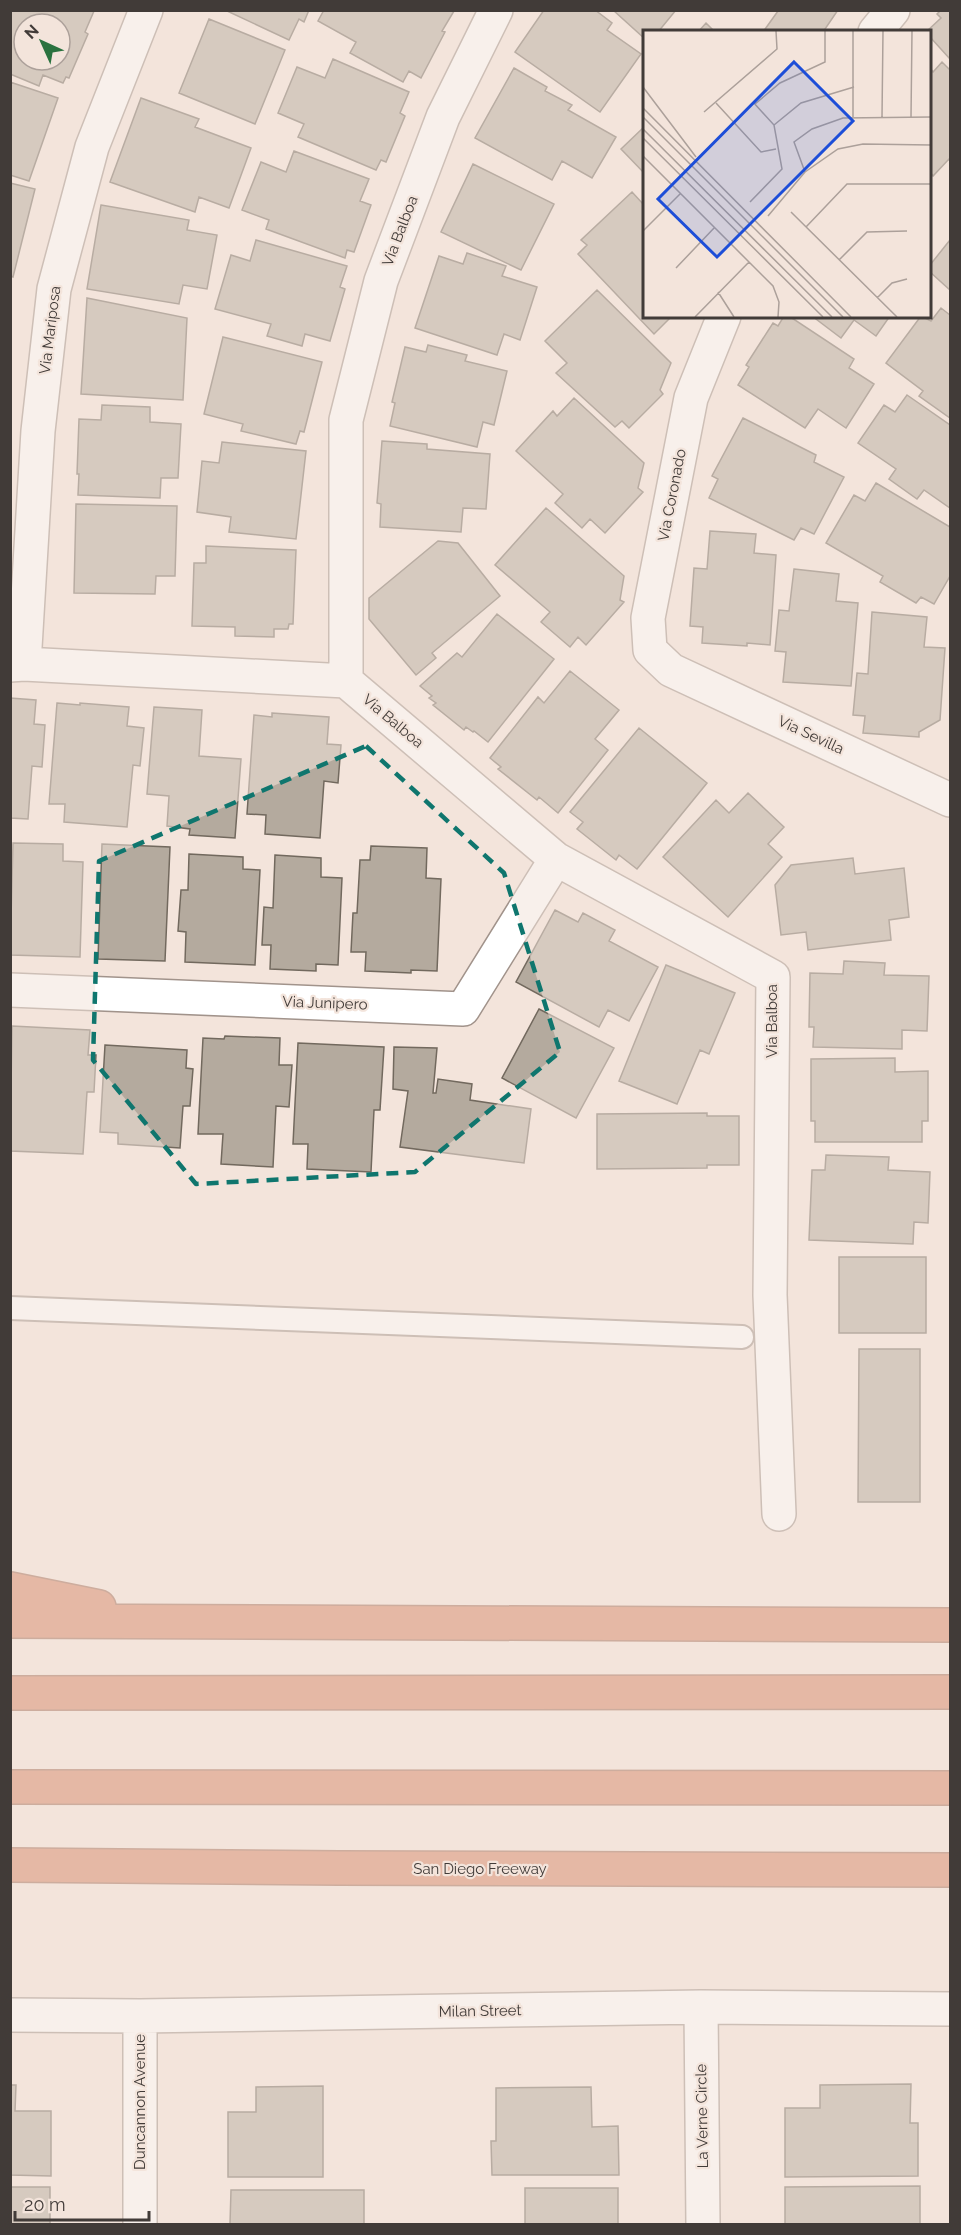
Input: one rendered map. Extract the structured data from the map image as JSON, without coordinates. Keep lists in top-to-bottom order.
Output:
{
  "streets": {
    "highway": ["San Diego Freeway"],
    "street": [
      "Via Balboa",
      "Via Mariposa",
      "Via Coronado",
      "Via Sevilla",
      "Via Junipero",
      "Milan Street",
      "Duncannon Avenue",
      "La Verne Circle"
    ]
  },
  "crossings": [
    ["Via Balboa", "Via Junipero"],
    ["Via Coronado", "Via Sevilla"],
    ["Milan Street", "Duncannon Avenue"],
    ["Milan Street", "La Verne Circle"]
  ],
  "scale_bar": "20 m",
  "north": "top left"
}
